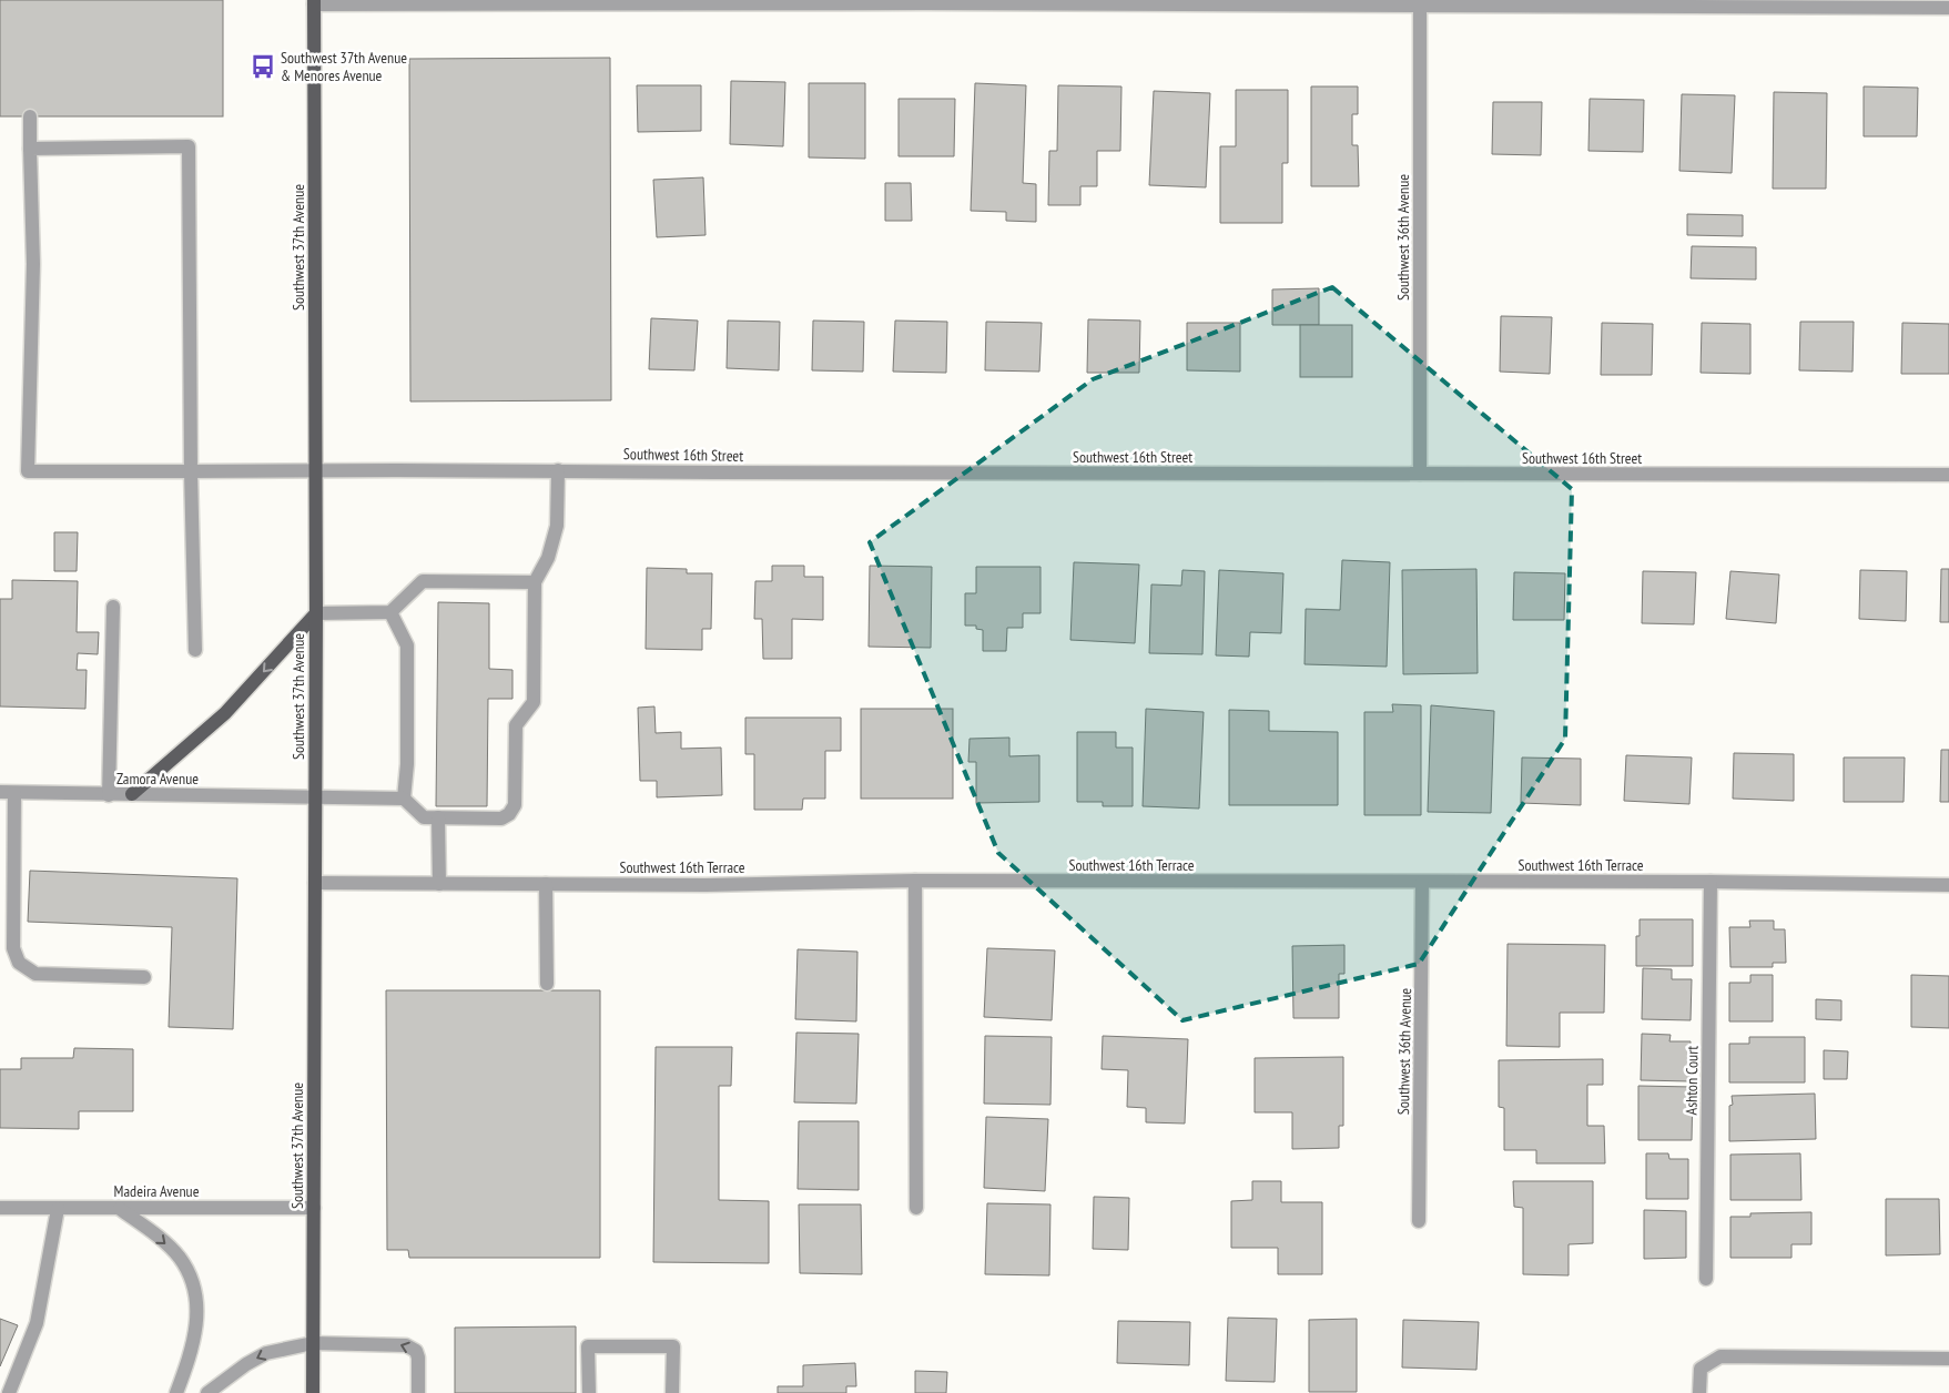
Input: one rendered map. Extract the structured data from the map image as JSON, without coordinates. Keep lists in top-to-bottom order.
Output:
{
  "streets": {
    "main road": ["Southwest 37th Avenue"],
    "street": [
      "Southwest 36th Avenue",
      "Southwest 16th Street",
      "Zamora Avenue",
      "Southwest 16th Terrace",
      "Ashton Court",
      "Madeira Avenue"
    ]
  },
  "crossings": [
    ["Southwest 36th Avenue", "Southwest 16th Street"],
    ["Southwest 36th Avenue", "Southwest 16th Terrace"],
    ["Southwest 37th Avenue", "Southwest 16th Street"],
    ["Southwest 37th Avenue", "Zamora Avenue"],
    ["Southwest 37th Avenue", "Southwest 16th Terrace"],
    ["Southwest 37th Avenue", "Madeira Avenue"],
    ["Southwest 16th Terrace", "Ashton Court"]
  ],
  "places": {
    "bus stop": ["Southwest 37th Avenue & Menores Avenue"]
  }
}
